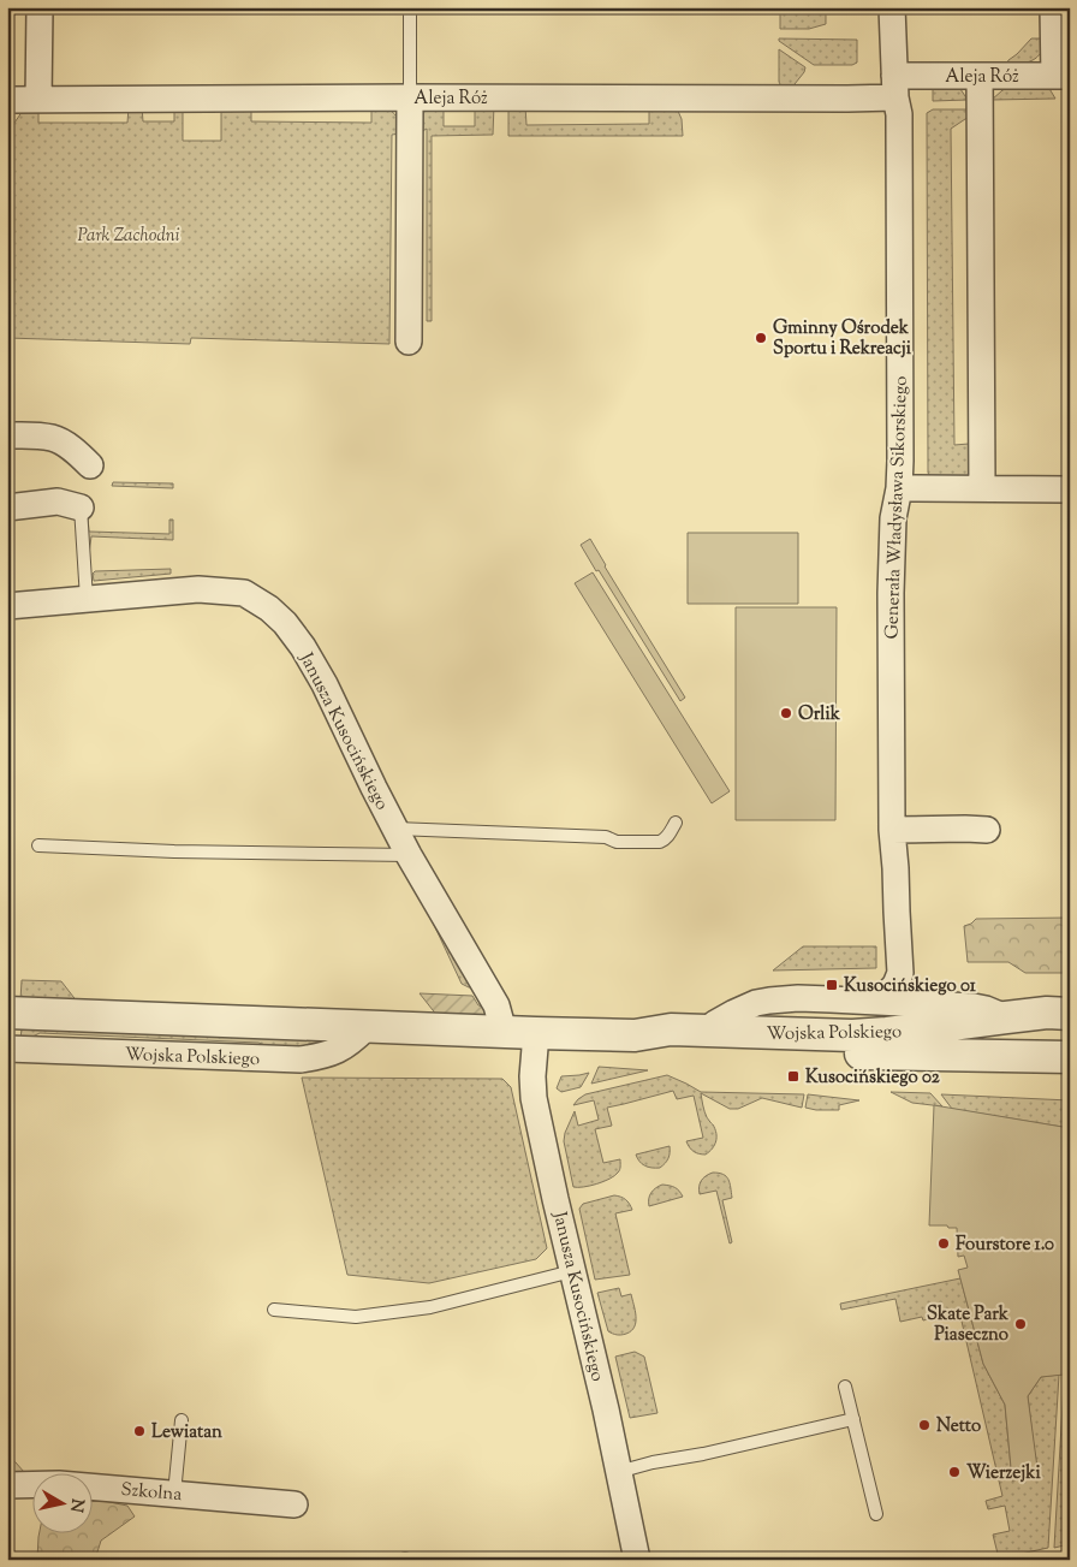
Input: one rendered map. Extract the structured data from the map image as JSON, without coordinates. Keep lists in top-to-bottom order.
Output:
{
  "streets": {
    "street": [
      "Aleja Róż",
      "Generała Władysława Sikorskiego",
      "Janusza Kusocińskiego",
      "Wojska Polskiego",
      "Szkolna"
    ]
  },
  "crossings": [
    ["Aleja Róż", "Generała Władysława Sikorskiego"],
    ["Janusza Kusocińskiego", "Wojska Polskiego"]
  ],
  "parks": ["Park Zachodni"],
  "places": {
    "other": [
      "Gminny Ośrodek Sportu i Rekreacji",
      "Orlik",
      "Fourstore 1.0",
      "Skate Park Piaseczno",
      "Netto",
      "Lewiatan",
      "Wierzejki"
    ],
    "transit": ["Kusocińskiego 01", "Kusocińskiego 02"]
  },
  "north": "right"
}
